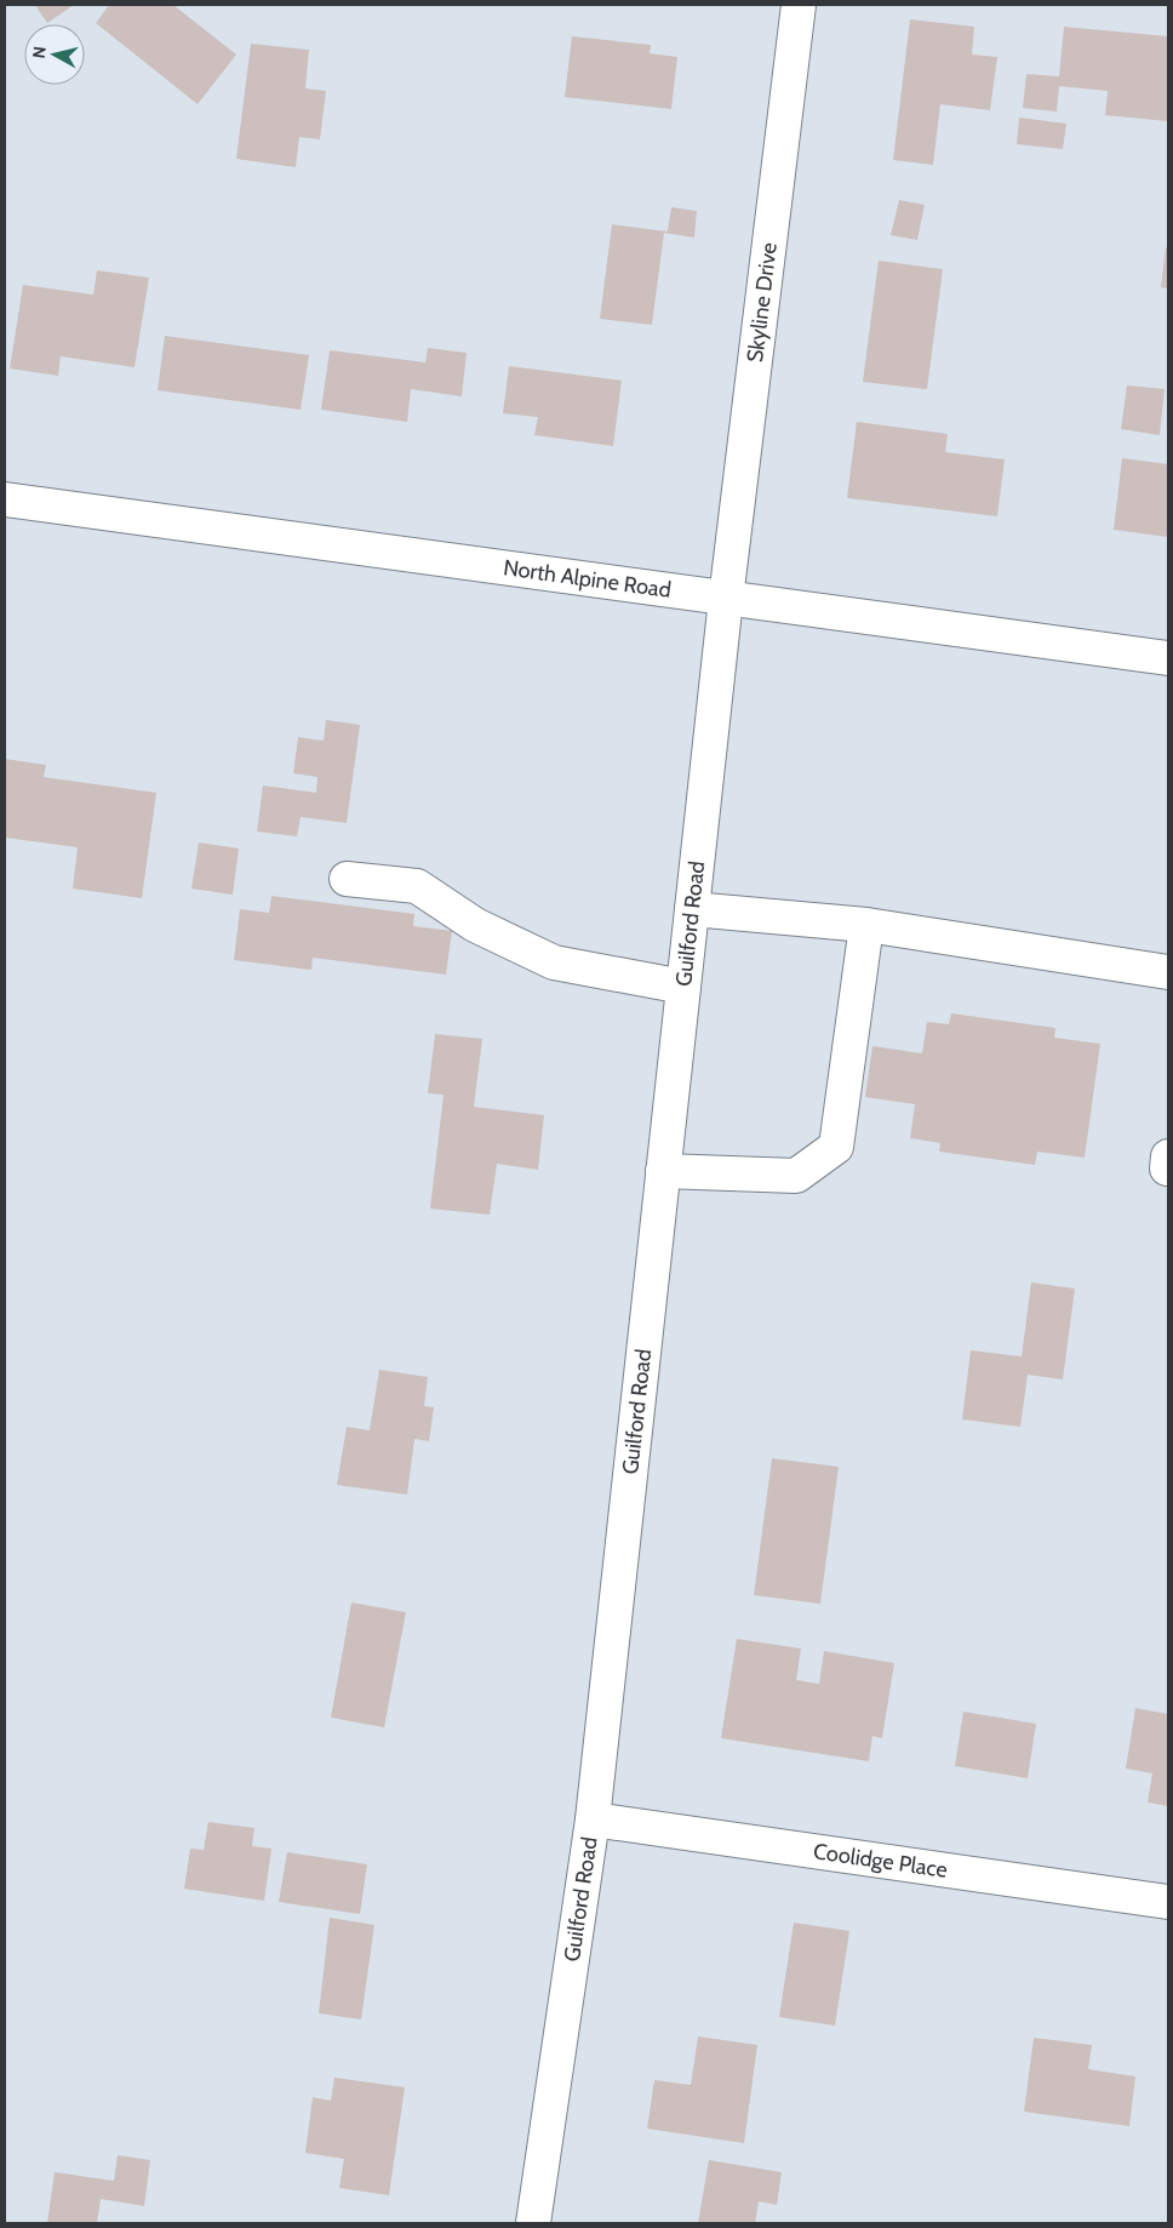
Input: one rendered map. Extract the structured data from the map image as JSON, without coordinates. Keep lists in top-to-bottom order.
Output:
{
  "streets": {
    "street": [
      "Skyline Drive",
      "North Alpine Road",
      "Guilford Road",
      "Coolidge Place"
    ]
  },
  "crossings": [
    ["Skyline Drive", "North Alpine Road"],
    ["Skyline Drive", "Guilford Road"],
    ["North Alpine Road", "Guilford Road"],
    ["Guilford Road", "Coolidge Place"]
  ],
  "north": "left"
}
